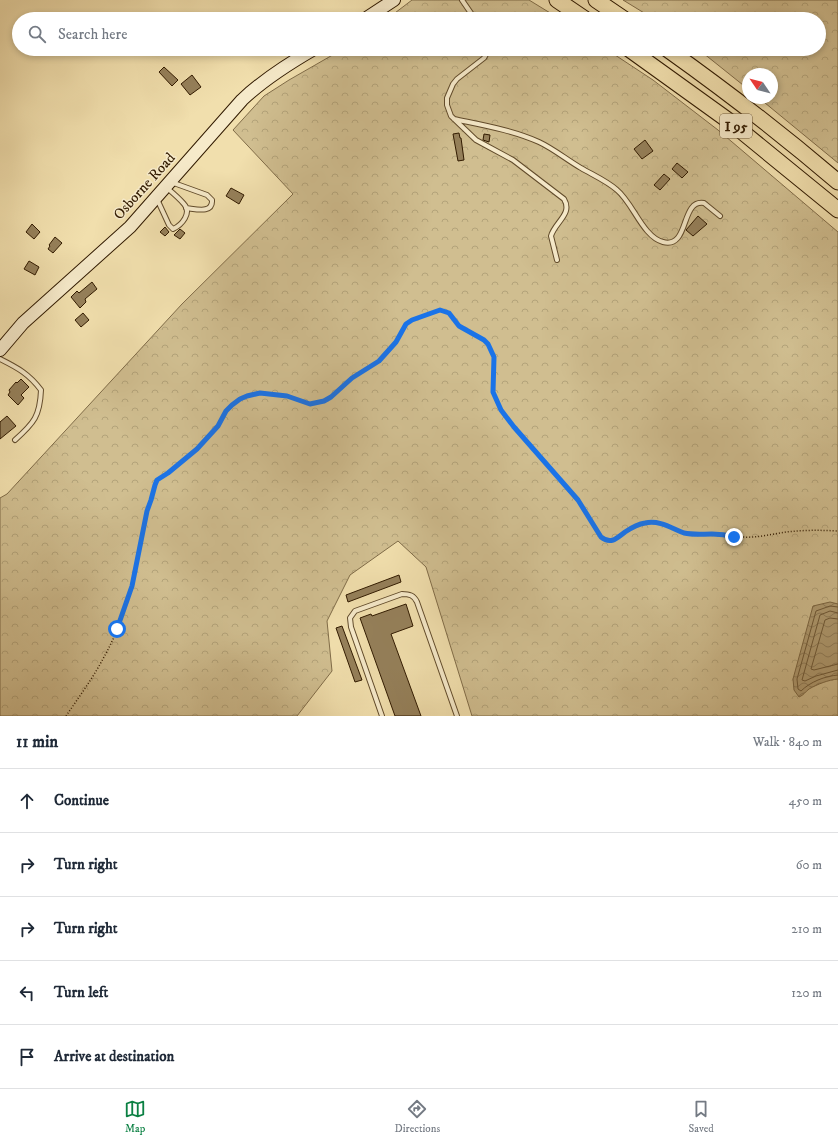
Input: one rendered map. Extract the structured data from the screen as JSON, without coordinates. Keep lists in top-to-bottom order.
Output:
{
  "streets": {
    "highway": ["I 95"],
    "street": ["Osborne Road"]
  },
  "north": "top left",
  "page": {
    "search": "Search here",
    "heading": ["11 min", "Walk · 840 m"],
    "list": [
      ["Continue", "450 m"],
      ["Turn right", "60 m"],
      ["Turn right", "210 m"],
      ["Turn left", "120 m"],
      "Arrive at destination"
    ],
    "nav": ["Map", "Directions", "Saved"]
  }
}
